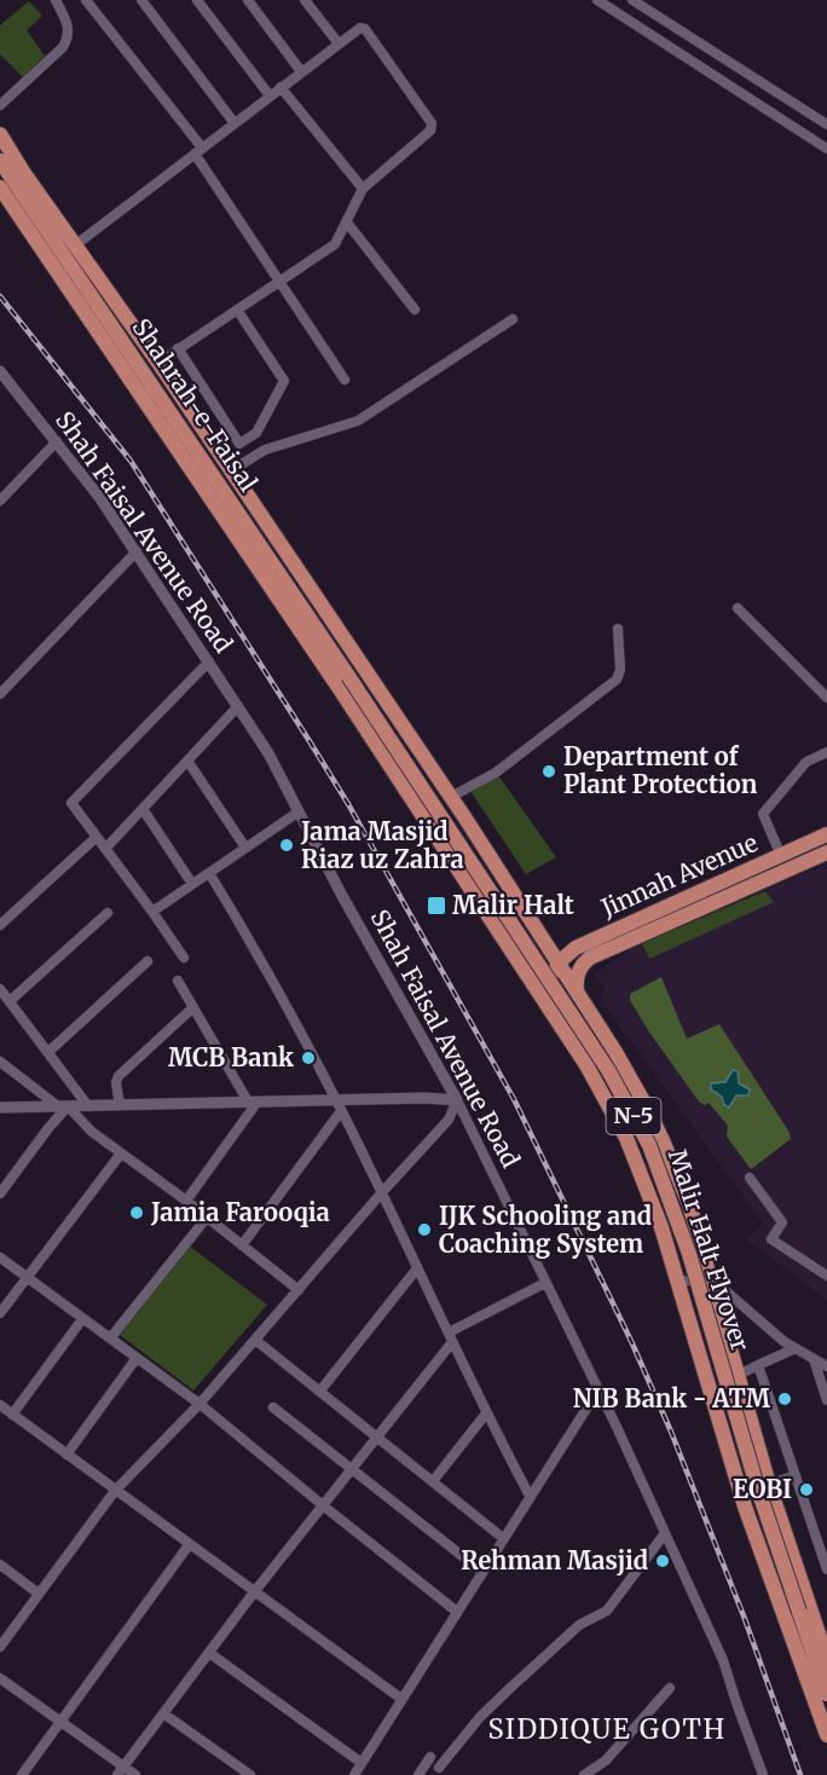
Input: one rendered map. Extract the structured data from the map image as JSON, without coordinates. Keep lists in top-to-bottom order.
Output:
{
  "streets": {
    "highway": [
      "Shahrah-e-Faisal",
      "Jinnah Avenue",
      "N-5",
      "Malir Halt Flyover"
    ],
    "street": ["Shah Faisal Avenue Road"]
  },
  "crossings": [
    ["Shahrah-e-Faisal", "Malir Halt Flyover"]
  ],
  "districts": ["SIDDIQUE GOTH"],
  "places": {
    "other": [
      "Department of Plant Protection",
      "Jama Masjid Riaz uz Zahra",
      "MCB Bank",
      "Jamia Farooqia",
      "IJK Schooling and Coaching System",
      "NIB Bank - ATM",
      "EOBI",
      "Rehman Masjid"
    ],
    "transit": ["Malir Halt"]
  }
}
